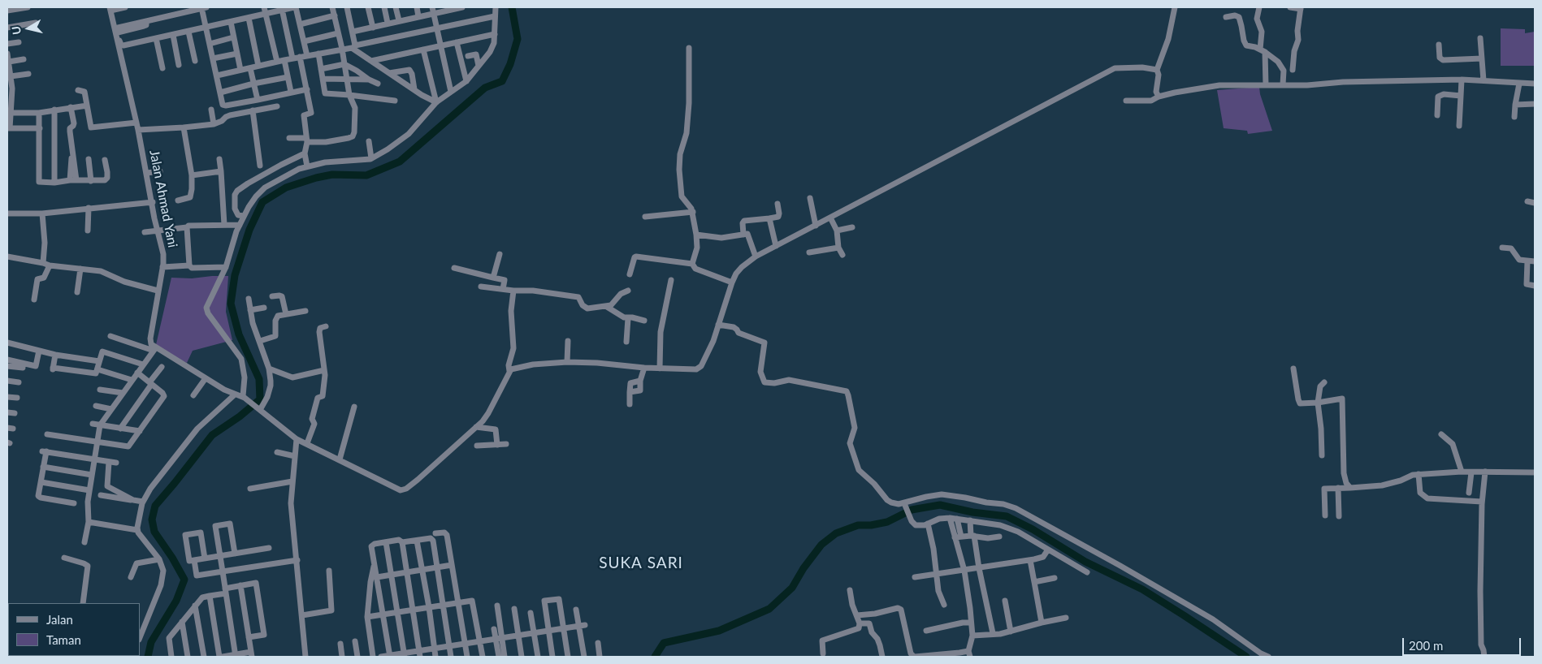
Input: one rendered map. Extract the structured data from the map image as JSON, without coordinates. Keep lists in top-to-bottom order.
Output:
{
  "streets": {
    "street": ["Jalan Ahmad Yani"]
  },
  "districts": ["SUKA SARI"],
  "legend": ["Jalan", "Taman"],
  "scale_bar": "200 m",
  "north": "left"
}
